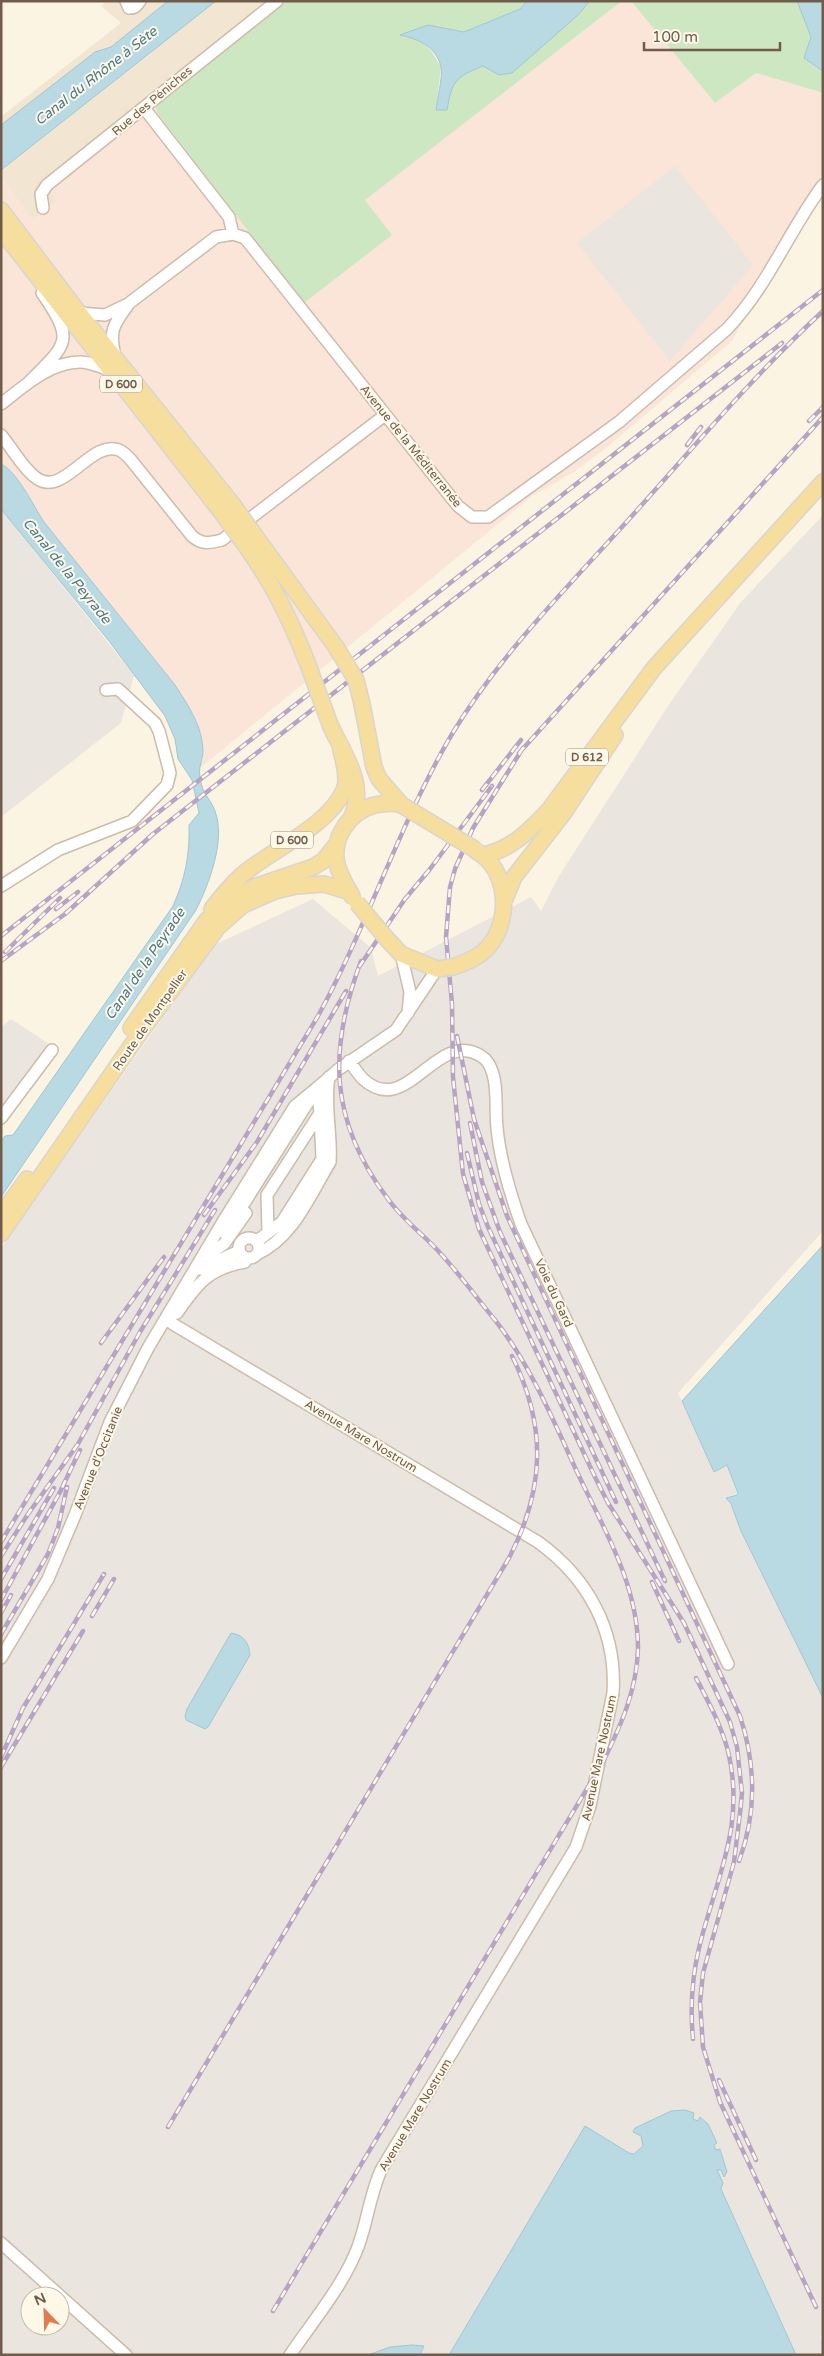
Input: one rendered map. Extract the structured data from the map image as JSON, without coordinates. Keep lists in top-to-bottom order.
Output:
{
  "streets": {
    "main road": ["D 600", "D 612", "Route de Montpellier"],
    "street": [
      "Rue des Péniches",
      "Avenue de la Méditerranée",
      "Voie du Gard",
      "Avenue Mare Nostrum",
      "Avenue d'Occitanie"
    ]
  },
  "crossings": [
    ["D 600", "D 612"],
    ["D 600", "Route de Montpellier"],
    ["D 612", "Route de Montpellier"],
    ["Avenue Mare Nostrum", "Avenue d'Occitanie"]
  ],
  "water": ["Canal du Rhône à Sète", "Canal de la Peyrade"],
  "scale_bar": "100 m",
  "north": "top left"
}
